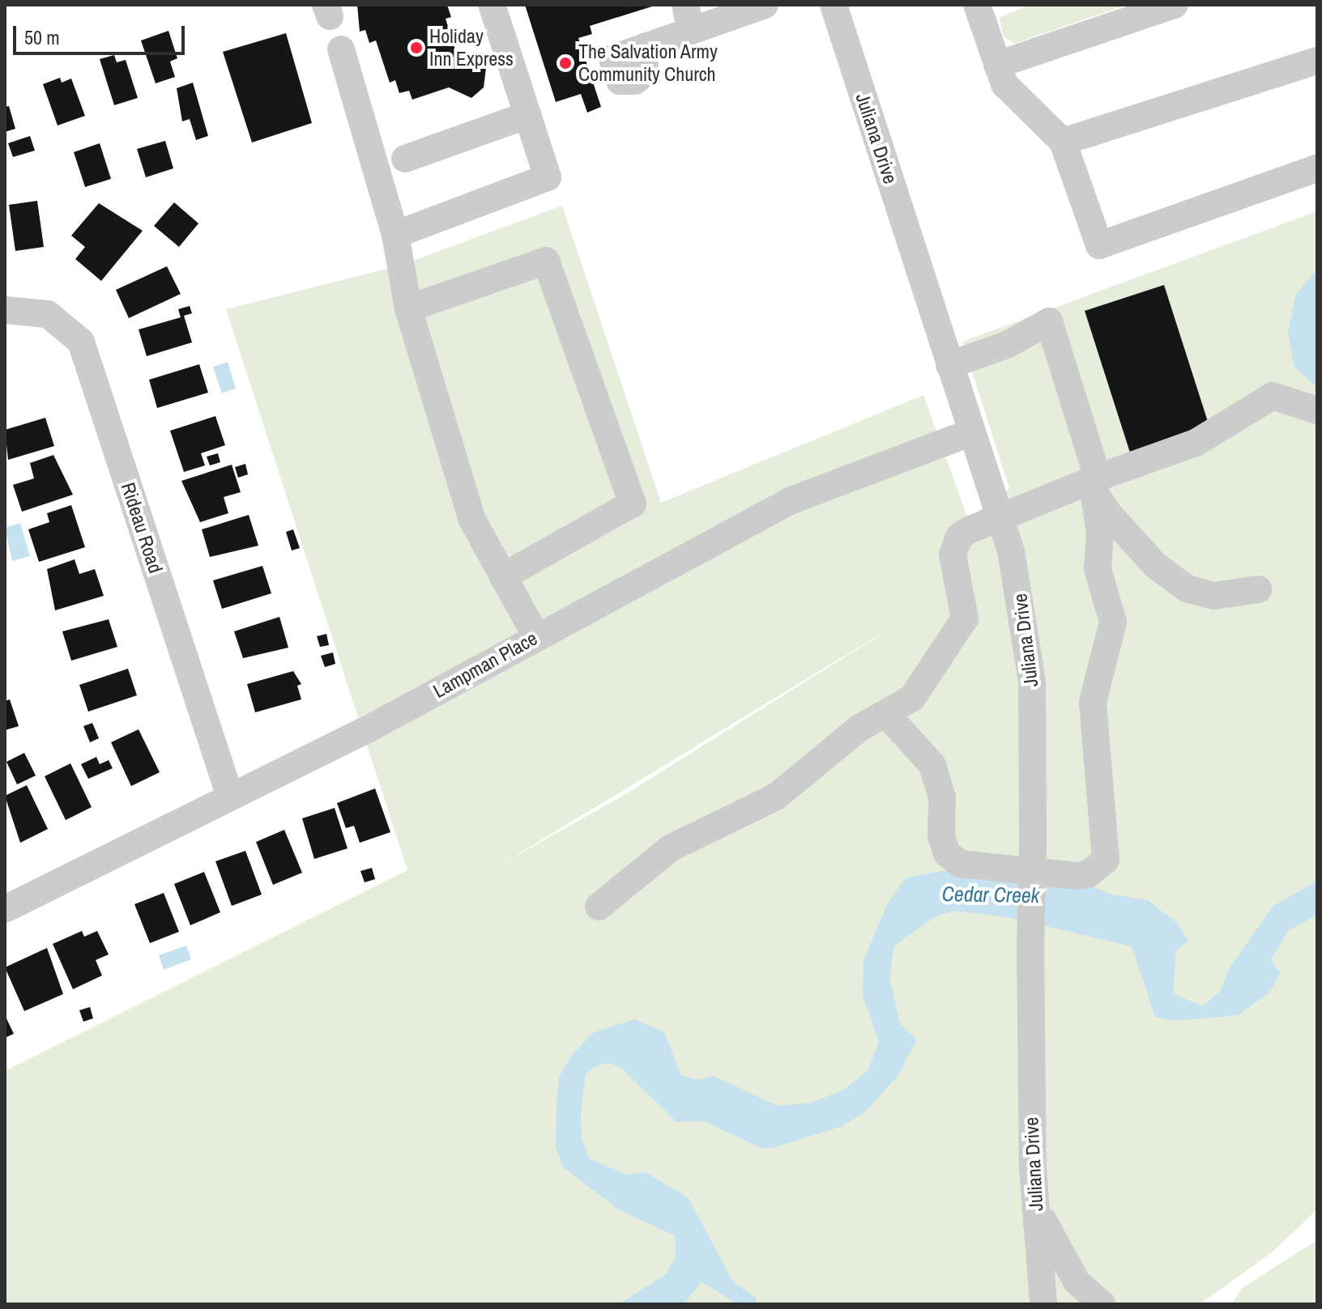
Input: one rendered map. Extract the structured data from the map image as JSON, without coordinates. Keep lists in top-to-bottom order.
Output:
{
  "streets": {
    "street": ["Juliana Drive", "Rideau Road", "Lampman Place"]
  },
  "crossings": [
    ["Juliana Drive", "Lampman Place"],
    ["Rideau Road", "Lampman Place"]
  ],
  "water": ["Cedar Creek"],
  "places": ["Holiday Inn Express", "The Salvation Army Community Church"],
  "scale_bar": "50 m"
}
